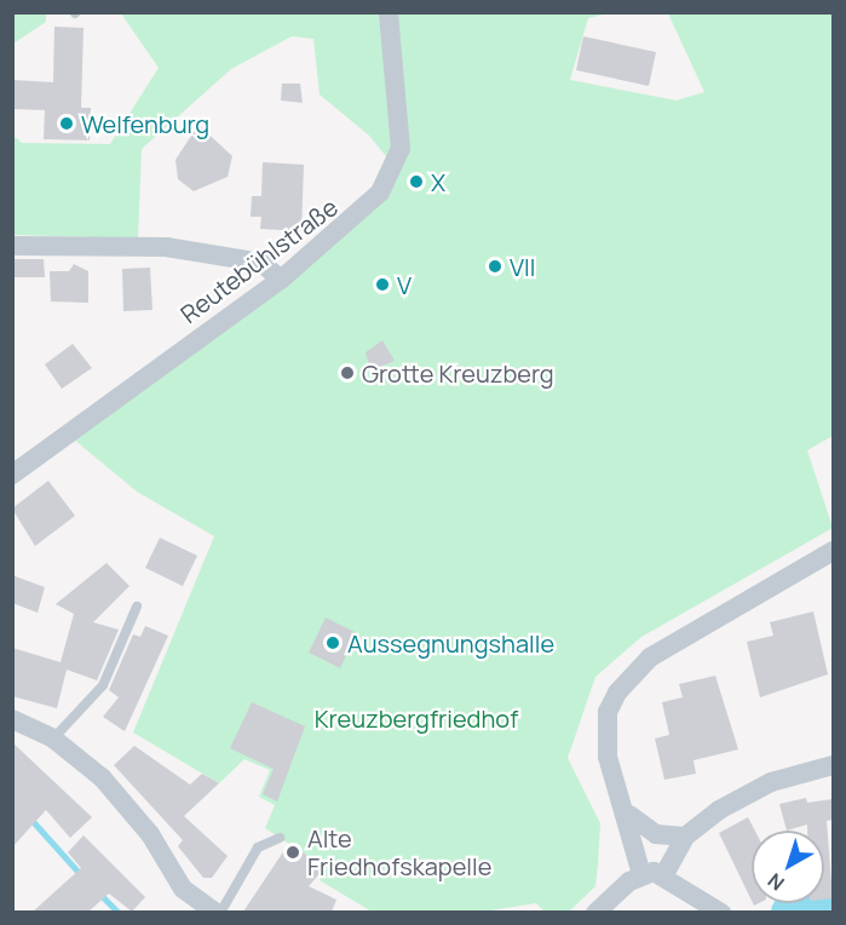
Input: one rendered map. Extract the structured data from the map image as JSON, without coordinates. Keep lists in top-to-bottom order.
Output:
{
  "streets": {
    "street": ["Reutebühlstraße"]
  },
  "parks": ["Kreuzbergfriedhof"],
  "places": [
    "Welfenburg",
    "X",
    "VII",
    "V",
    "Grotte Kreuzberg",
    "Aussegnungshalle",
    "Alte Friedhofskapelle"
  ],
  "north": "bottom left"
}
